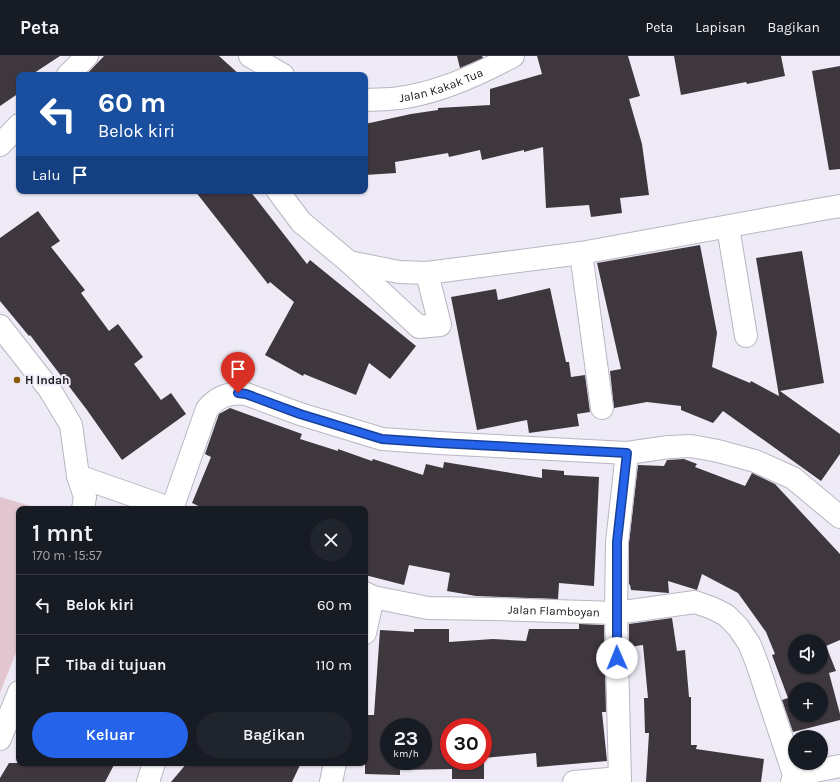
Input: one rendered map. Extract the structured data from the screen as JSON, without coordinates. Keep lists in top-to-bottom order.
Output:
{
  "streets": {
    "street": ["Jalan Kakak Tua", "Jalan Flamboyan"]
  },
  "places": ["H Indah"],
  "page": {
    "header": "Peta",
    "nav": ["Peta", "Lapisan", "Bagikan"],
    "turn": ["60 m", "Belok kiri"],
    "then": "Lalu",
    "heading": ["1 mnt", "170 m · 15:57"],
    "list": [
      {
        "name": "Belok kiri",
        "value": "60 m"
      },
      {
        "name": "Tiba di tujuan",
        "value": "110 m"
      }
    ],
    "map_buttons": ["+", "−"],
    "buttons": ["Keluar", "Bagikan"],
    "speed": "23 km/h",
    "limit": "30"
  }
}
